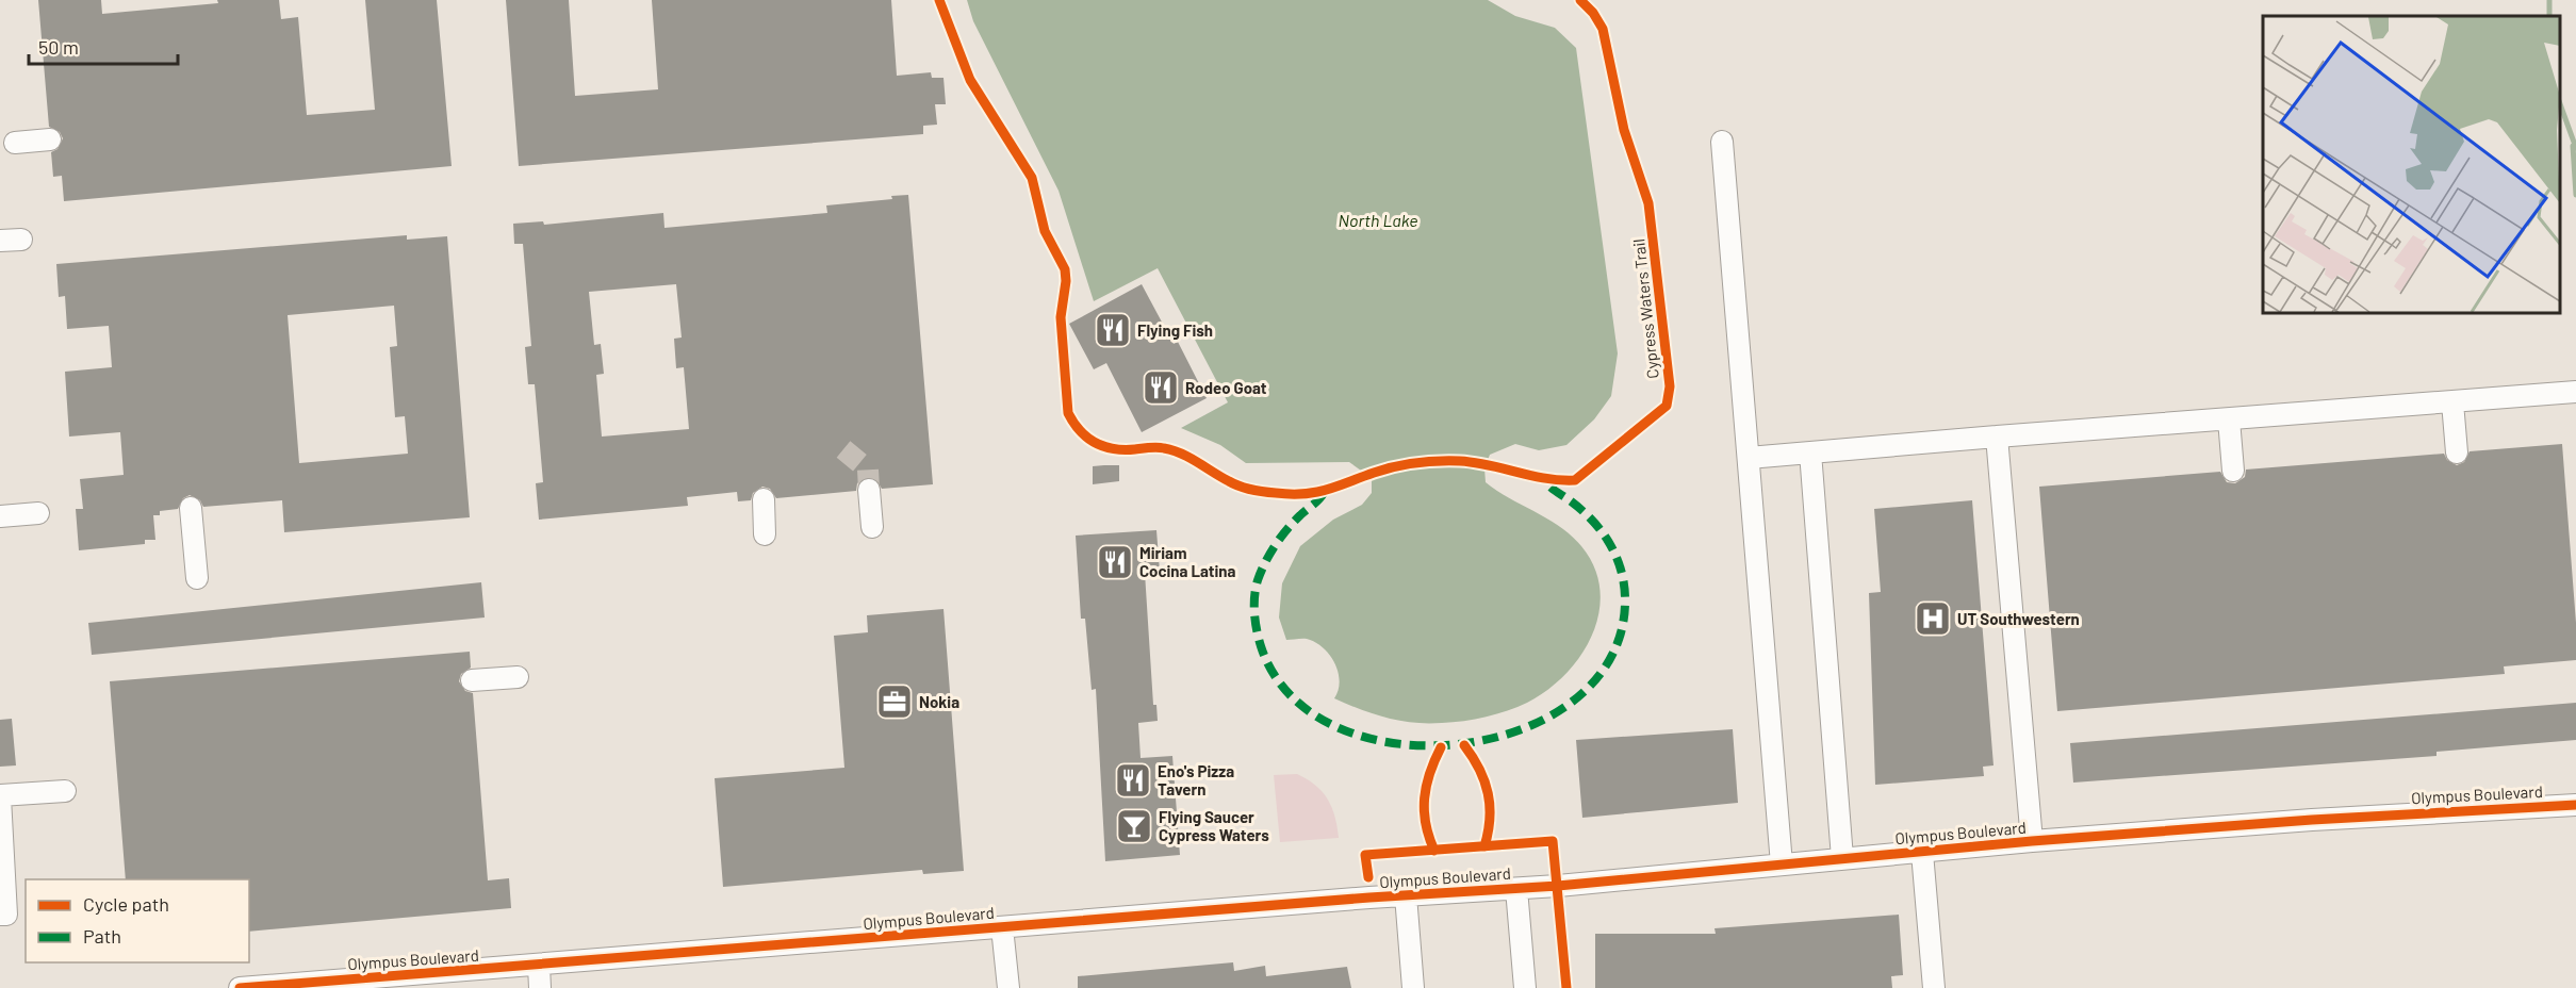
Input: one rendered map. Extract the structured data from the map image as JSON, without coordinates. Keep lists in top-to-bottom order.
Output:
{
  "streets": {
    "street": ["Olympus Boulevard"],
    "cycle path": ["Cypress Waters Trail"]
  },
  "water": ["North Lake"],
  "places": {
    "restaurant": [
      "Flying Fish",
      "Rodeo Goat",
      "Miriam Cocina Latina",
      "Eno's Pizza Tavern"
    ],
    "hospital": ["UT Southwestern"],
    "office": ["Nokia"],
    "bar": ["Flying Saucer Cypress Waters"]
  },
  "legend": ["Cycle path", "Path"],
  "scale_bar": "50 m"
}
